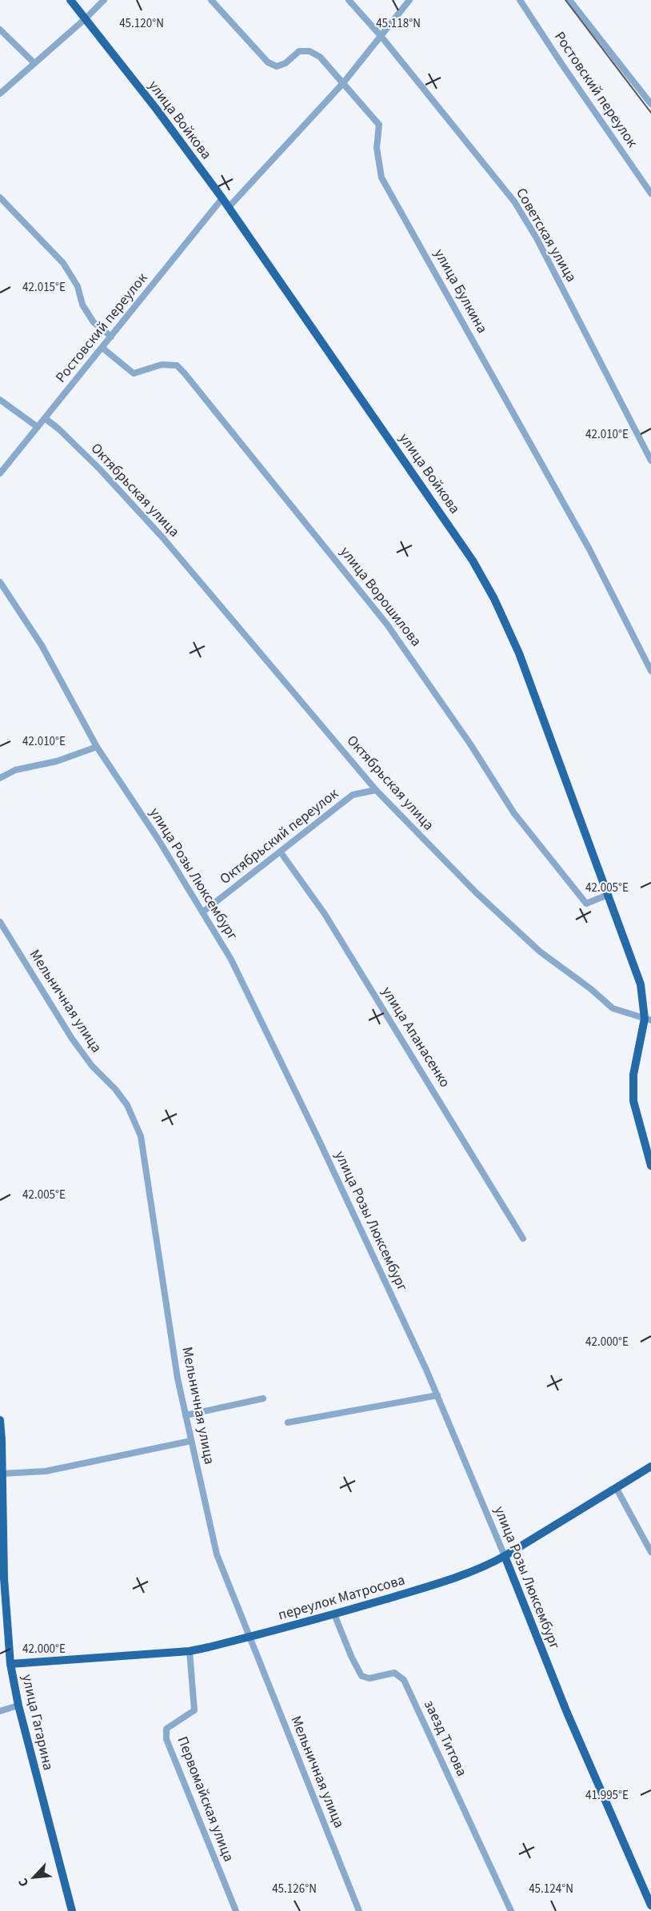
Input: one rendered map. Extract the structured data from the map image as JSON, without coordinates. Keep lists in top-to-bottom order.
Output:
{
  "streets": {
    "main road": [
      "улица Войкова",
      "улица Розы Люксембург",
      "переулок Матросова",
      "улица Гагарина"
    ],
    "street": [
      "Ростовский переулок",
      "Советская улица",
      "улица Булкина",
      "Октябрьская улица",
      "улица Ворошилова",
      "Октябрьский переулок",
      "Мельничная улица",
      "улица Апанасенко",
      "заезд Титова",
      "Первомайская улица"
    ]
  },
  "crossings": [
    ["Ростовский переулок", "улица Войкова"],
    ["Ростовский переулок", "Октябрьская улица"],
    ["Ростовский переулок", "улица Ворошилова"],
    ["улица Войкова", "Октябрьская улица"],
    ["улица Войкова", "улица Ворошилова"],
    ["Октябрьская улица", "Октябрьский переулок"],
    ["Октябрьский переулок", "улица Розы Люксембург"],
    ["Октябрьский переулок", "улица Апанасенко"],
    ["улица Розы Люксембург", "переулок Матросова"],
    ["Мельничная улица", "переулок Матросова"],
    ["переулок Матросова", "улица Гагарина"],
    ["переулок Матросова", "заезд Титова"],
    ["переулок Матросова", "Первомайская улица"]
  ],
  "north": "bottom left",
  "coordinates": [
    "45.118°N",
    "45.120°N",
    "42.015°E",
    "42.010°E",
    "42.005°E",
    "42.000°E",
    "41.995°E",
    "45.126°N",
    "45.124°N"
  ]
}
